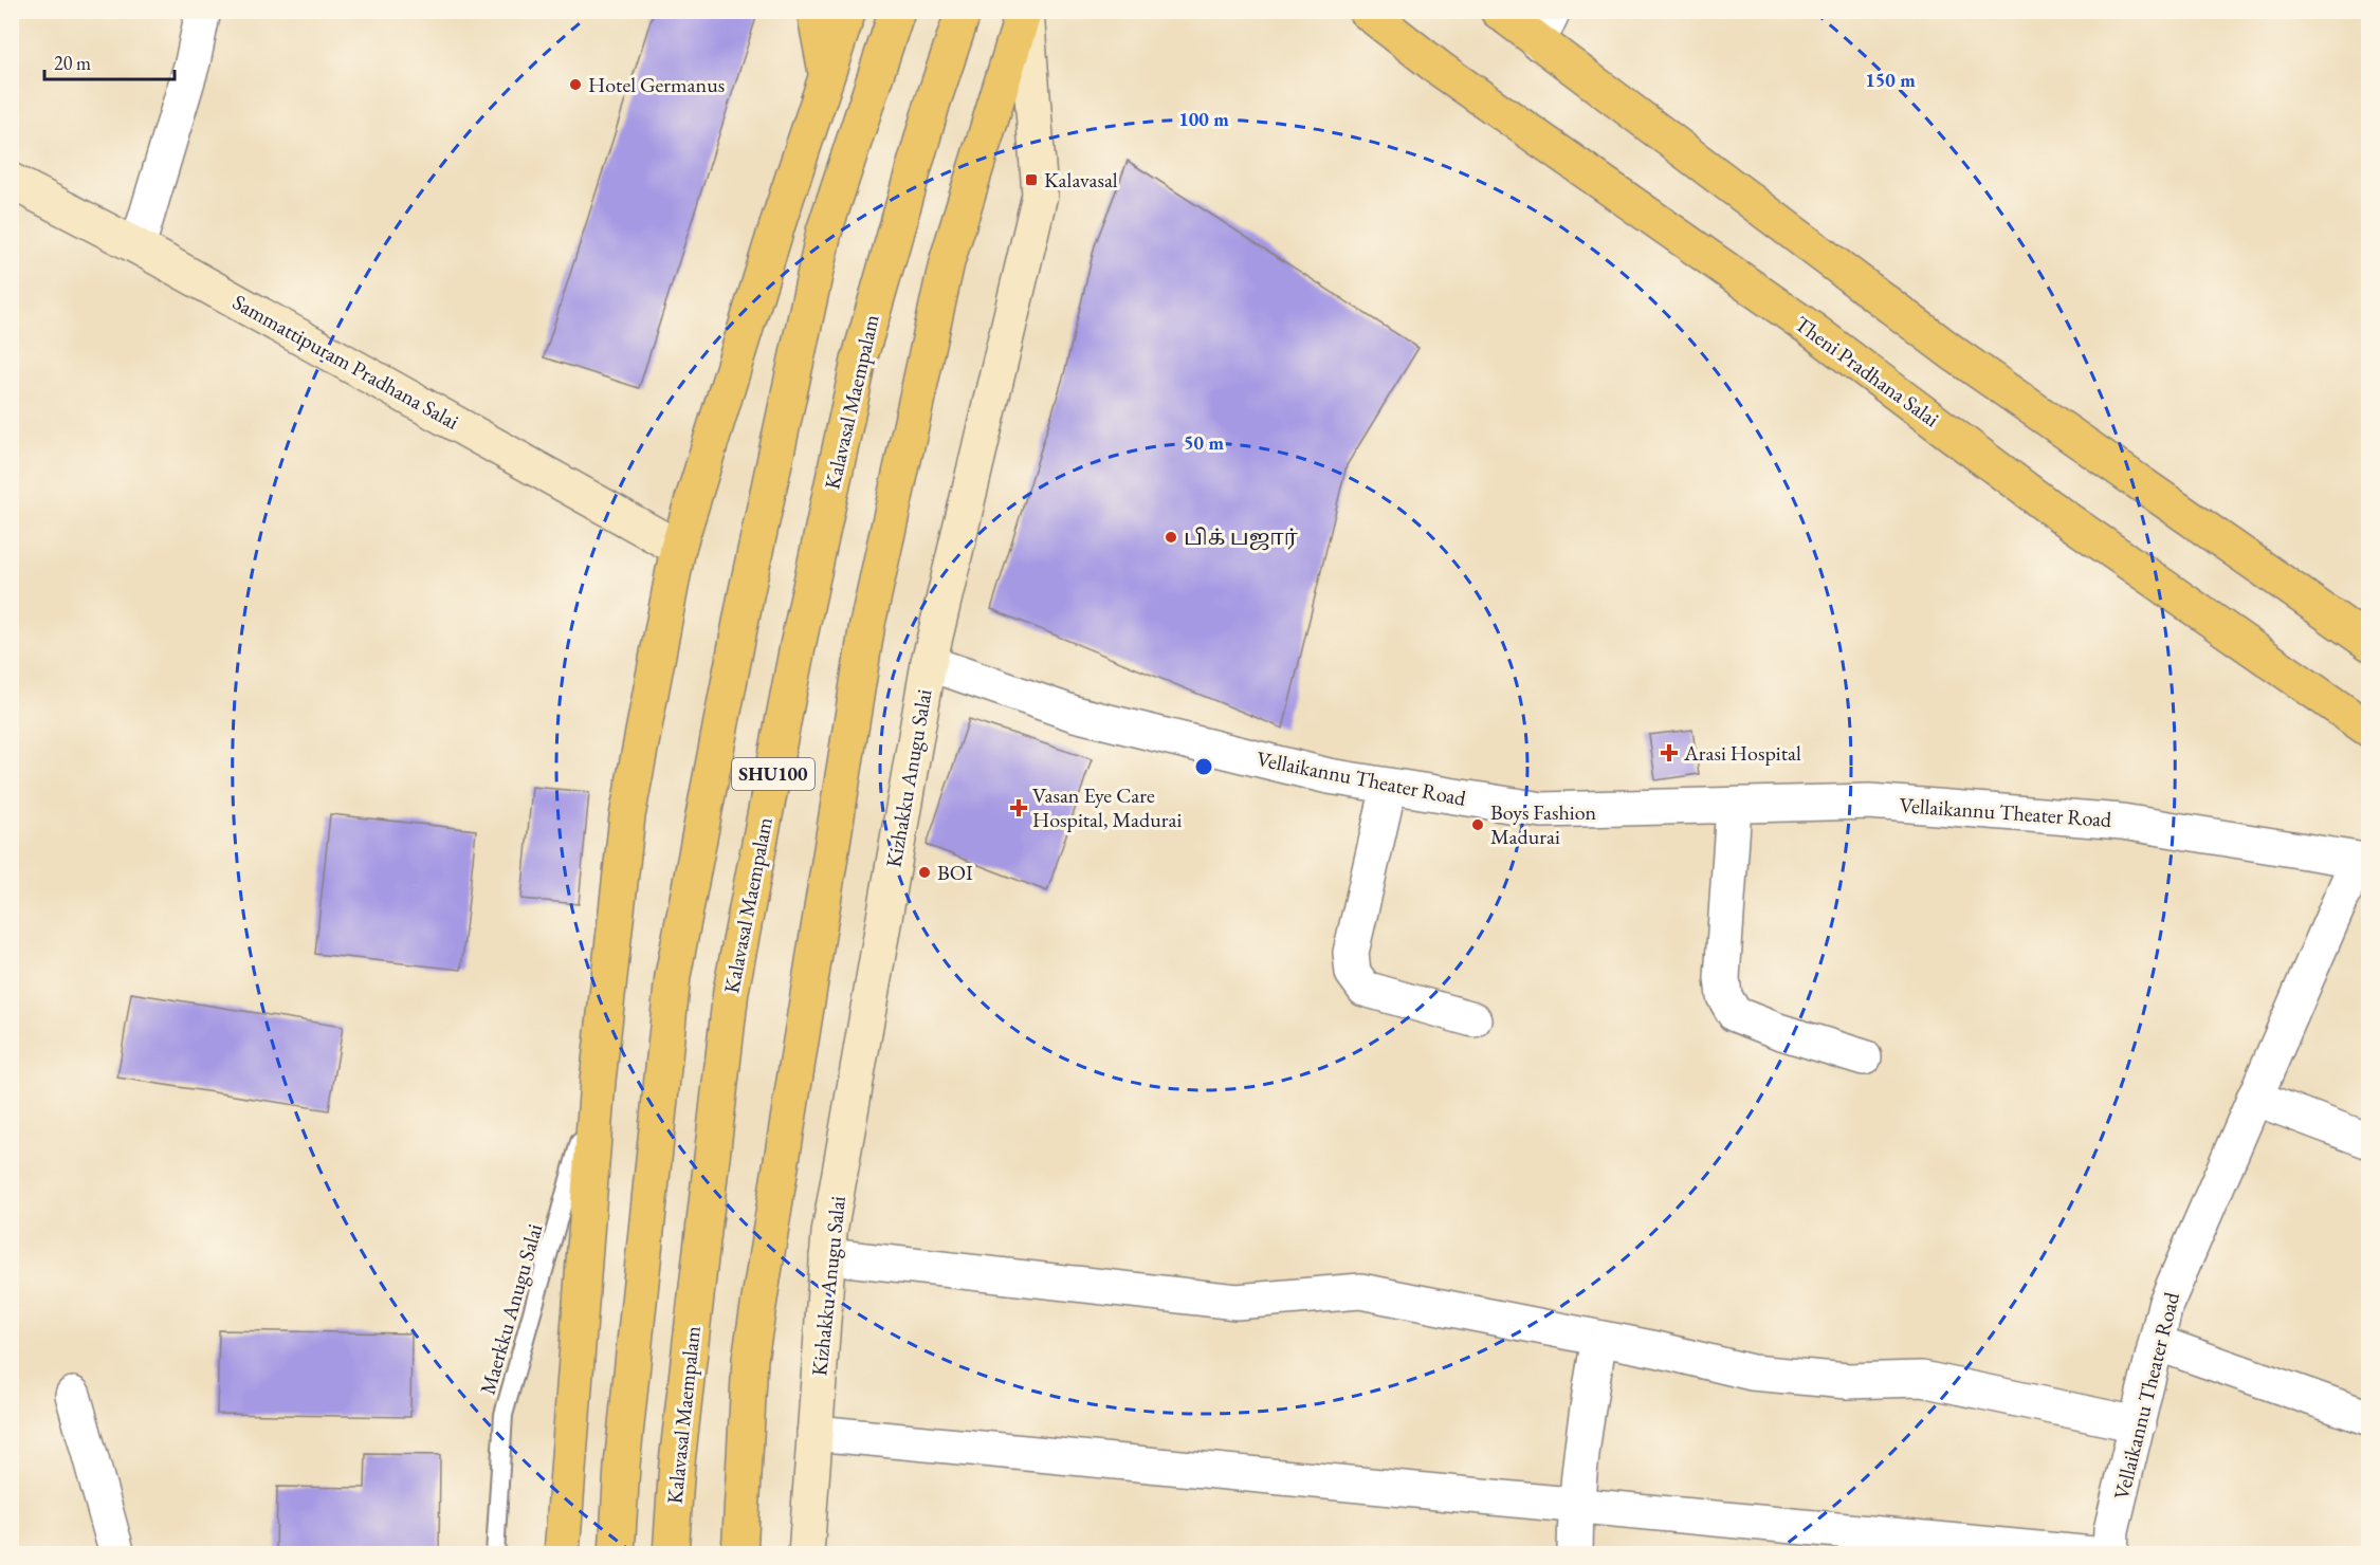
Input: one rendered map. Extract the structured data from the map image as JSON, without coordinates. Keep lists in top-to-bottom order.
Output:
{
  "streets": {
    "main road": ["Theni Pradhana Salai", "Kalavasal Maempalam", "SHU100"],
    "street": ["Sammattipuram Pradhana Salai", "Kizhakku Anugu Salai", "Vellaikannu Theater Road"],
    "lane": ["Maerkku Anugu Salai"]
  },
  "crossings": [
    ["Kizhakku Anugu Salai", "Vellaikannu Theater Road"]
  ],
  "places": {
    "other": [
      "Hotel Germanus",
      "பிக் பஜார்",
      "Boys Fashion Madurai",
      "BOI"
    ],
    "transit": ["Kalavasal"],
    "health": ["Arasi Hospital", "Vasan Eye Care Hospital, Madurai"]
  },
  "scale_bar": "20 m",
  "rings": ["150 m", "100 m", "50 m"]
}
